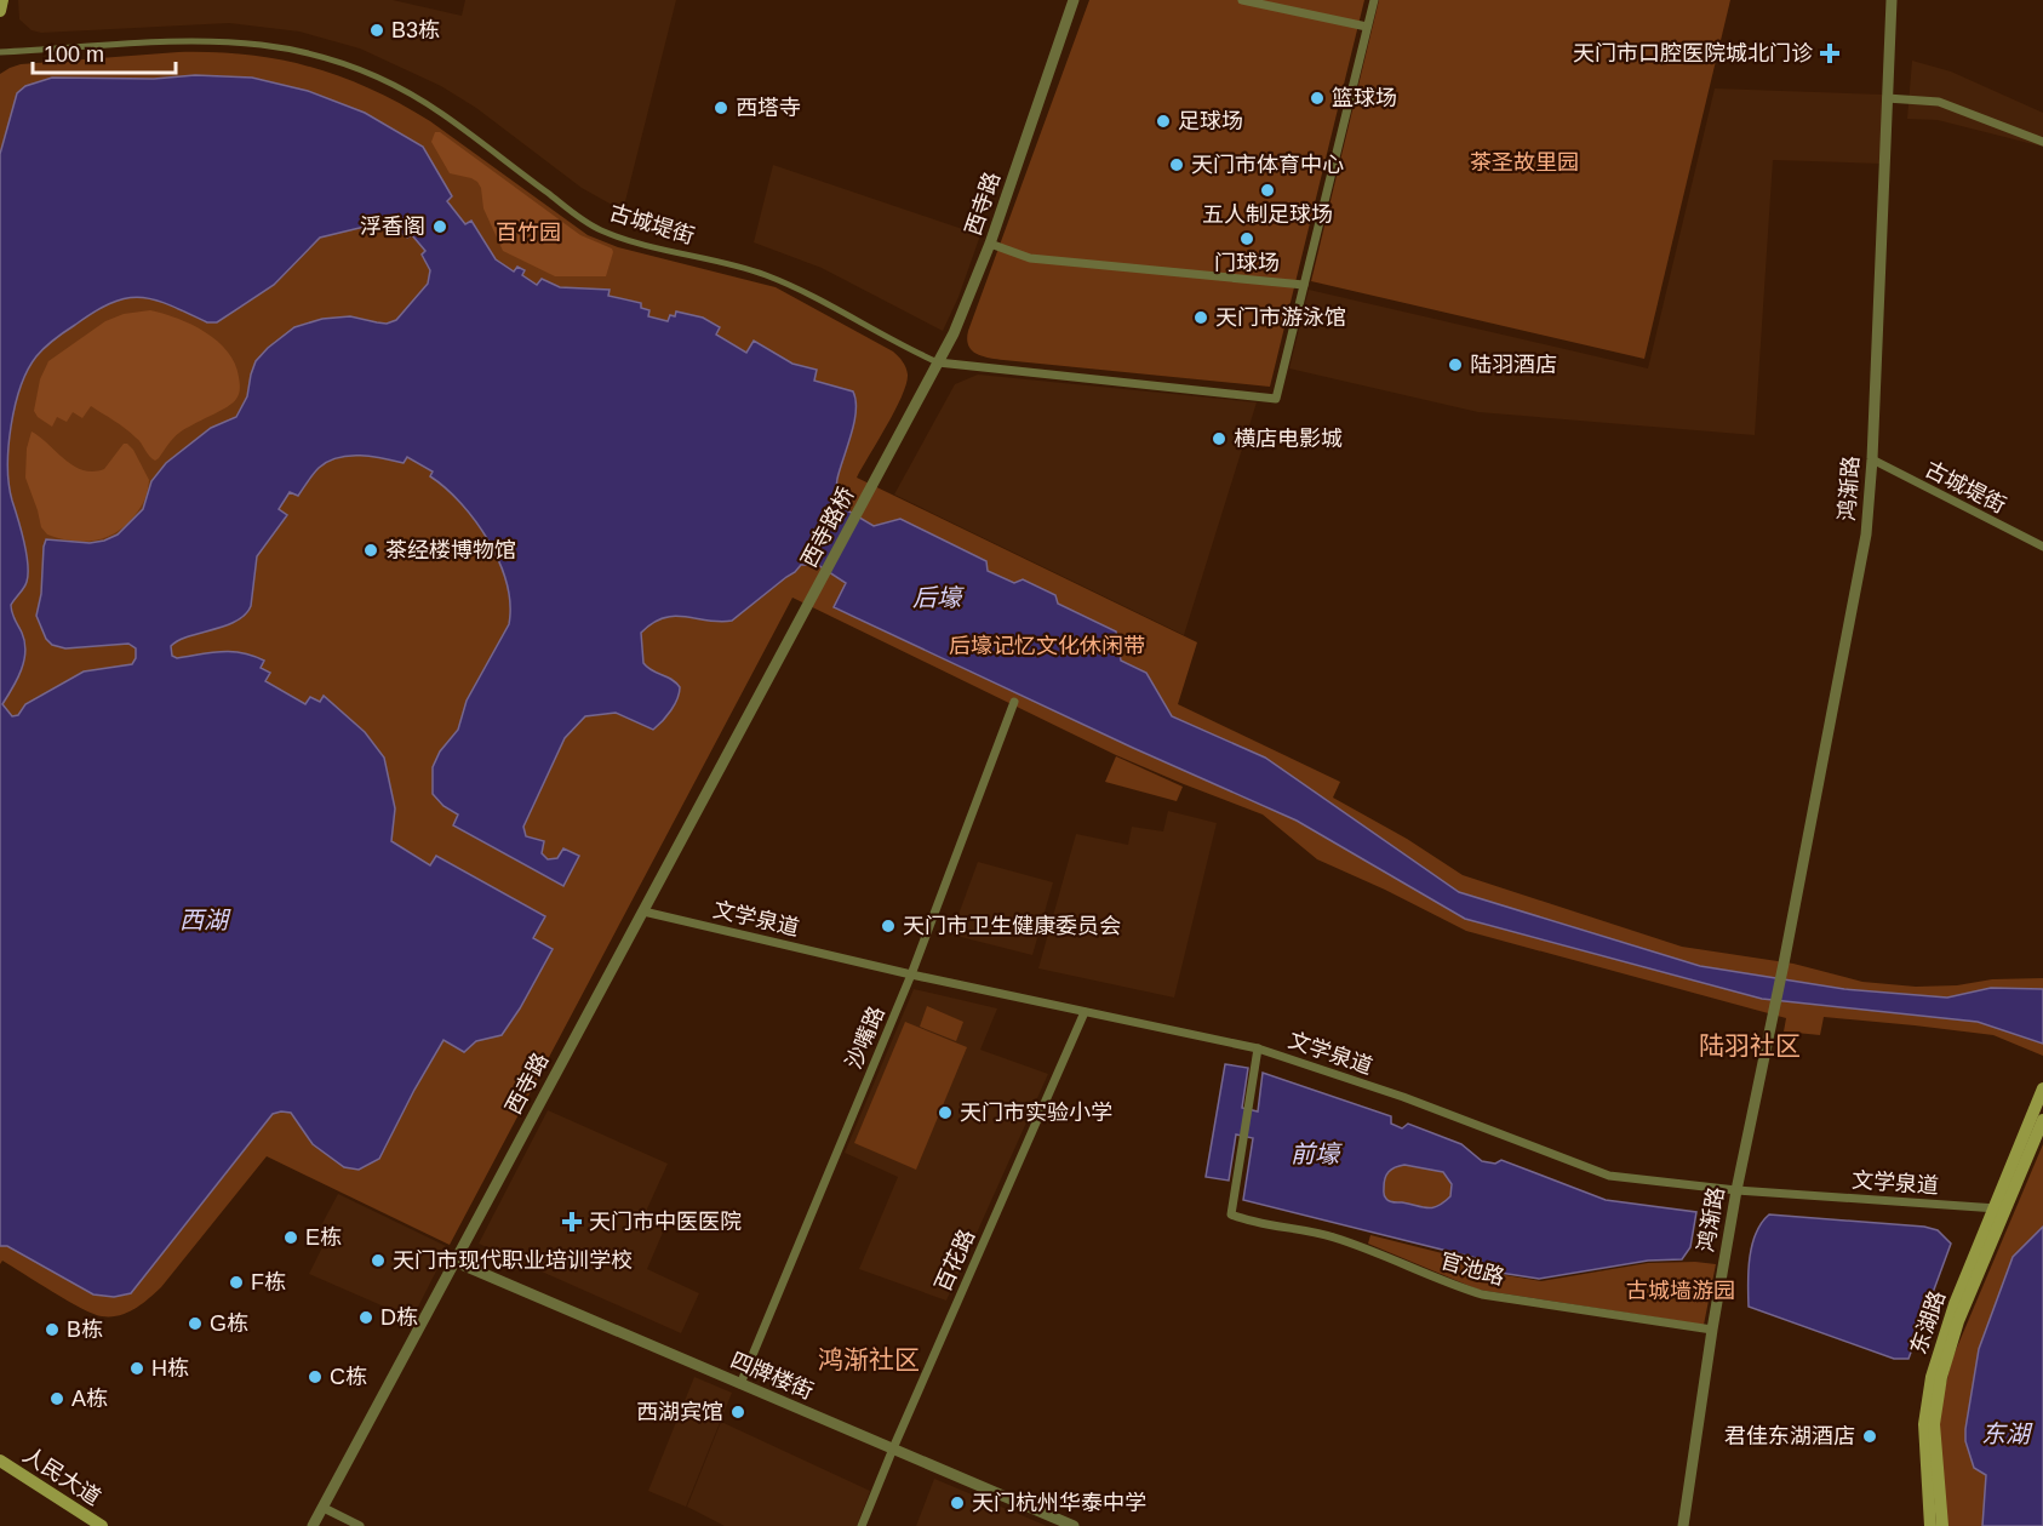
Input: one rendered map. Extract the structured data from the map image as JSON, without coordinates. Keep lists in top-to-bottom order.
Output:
{
  "streets": {
    "main road": ["东湖路", "人民大道"],
    "street": [
      "西寺路",
      "古城堤街",
      "鸿渐路",
      "西寺路桥",
      "文学泉道",
      "沙嘴路",
      "百花路",
      "官池路",
      "四牌楼街"
    ]
  },
  "crossings": [
    ["西寺路", "古城堤街"],
    ["西寺路", "西寺路桥"],
    ["西寺路", "文学泉道"],
    ["西寺路", "四牌楼街"],
    ["古城堤街", "鸿渐路"],
    ["鸿渐路", "文学泉道"],
    ["鸿渐路", "官池路"],
    ["文学泉道", "沙嘴路"],
    ["文学泉道", "百花路"],
    ["文学泉道", "官池路"],
    ["文学泉道", "东湖路"],
    ["沙嘴路", "四牌楼街"],
    ["百花路", "四牌楼街"]
  ],
  "districts": ["陆羽社区", "鸿渐社区"],
  "water": [
    "后壕",
    "西湖",
    "前壕",
    "东湖"
  ],
  "parks": [
    "茶圣故里园",
    "百竹园",
    "后壕记忆文化休闲带",
    "古城墙游园"
  ],
  "places": {
    "other": [
      "B3栋",
      "篮球场",
      "西塔寺",
      "足球场",
      "天门市体育中心",
      "五人制足球场",
      "浮香阁",
      "门球场",
      "天门市游泳馆",
      "陆羽酒店",
      "横店电影城",
      "茶经楼博物馆",
      "天门市卫生健康委员会",
      "天门市实验小学",
      "E栋",
      "天门市现代职业培训学校",
      "F栋",
      "D栋",
      "G栋",
      "B栋",
      "H栋",
      "C栋",
      "A栋",
      "西湖宾馆",
      "君佳东湖酒店",
      "天门杭州华泰中学"
    ],
    "health": ["天门市口腔医院城北门诊", "天门市中医医院"]
  },
  "scale_bar": "100 m"
}
